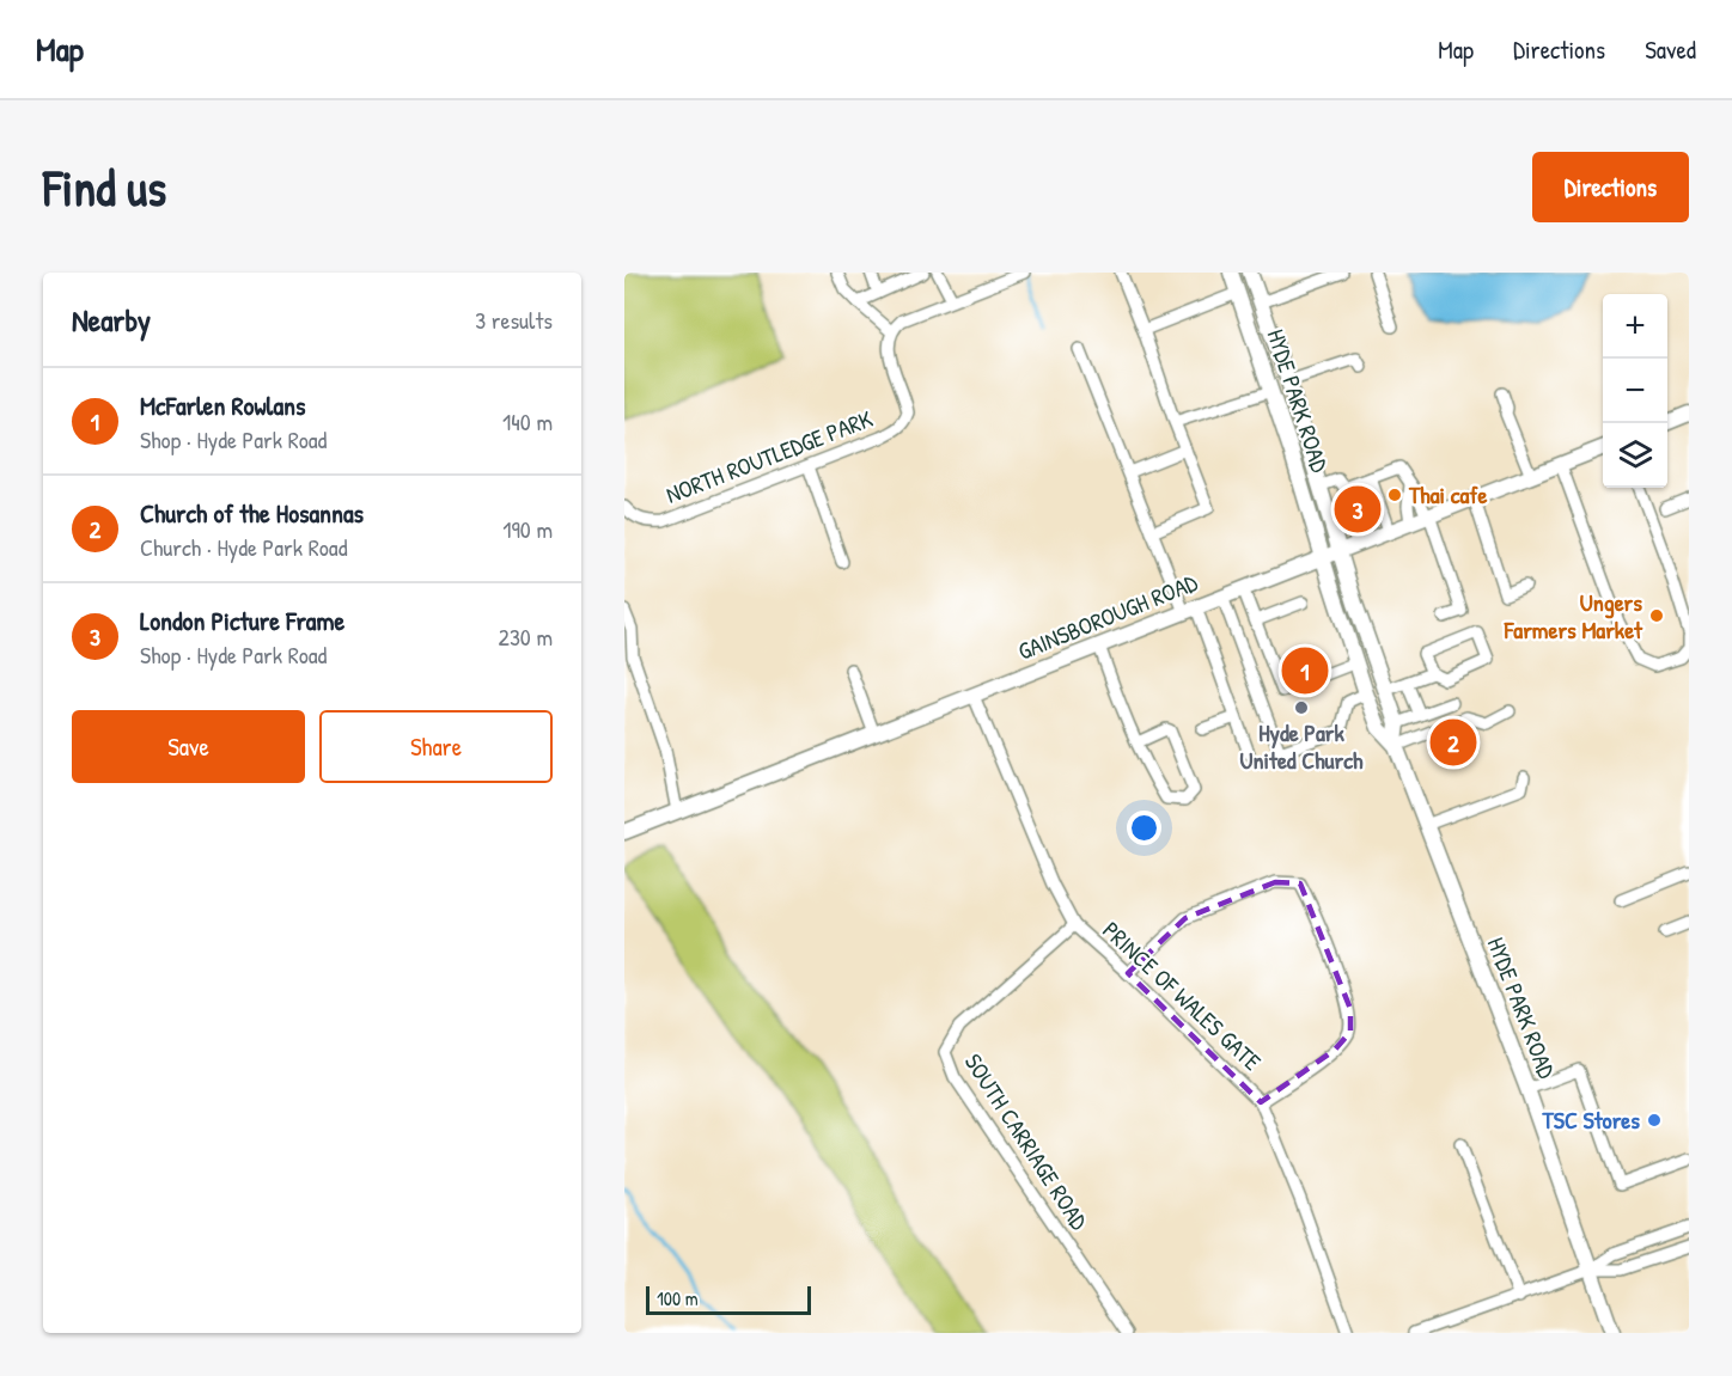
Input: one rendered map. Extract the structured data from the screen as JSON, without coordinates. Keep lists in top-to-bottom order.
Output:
{
  "streets": {
    "main road": ["HYDE PARK ROAD", "GAINSBOROUGH ROAD"],
    "street": ["NORTH ROUTLEDGE PARK", "PRINCE OF WALES GATE", "SOUTH CARRIAGE ROAD"]
  },
  "crossings": [
    ["HYDE PARK ROAD", "GAINSBOROUGH ROAD"],
    ["GAINSBOROUGH ROAD", "PRINCE OF WALES GATE"],
    ["PRINCE OF WALES GATE", "SOUTH CARRIAGE ROAD"]
  ],
  "places": [
    "Thai cafe",
    "Ungers Farmers Market",
    "Hyde Park United Church",
    "TSC Stores"
  ],
  "scale_bar": "100 m",
  "page": {
    "header": "Map",
    "nav": ["Map", "Directions", "Saved"],
    "buttons": [
      "Directions",
      ["Save", "Share"]
    ],
    "title": "Find us",
    "heading": ["Nearby", "3 results"],
    "map_buttons": ["+", "−"],
    "list": [
      {
        "mark": "1",
        "name": "McFarlen Rowlans",
        "note": "Shop · Hyde Park Road",
        "value": "140 m"
      },
      {
        "mark": "2",
        "name": "Church of the Hosannas",
        "note": "Church · Hyde Park Road",
        "value": "190 m"
      },
      {
        "mark": "3",
        "name": "London Picture Frame",
        "note": "Shop · Hyde Park Road",
        "value": "230 m"
      }
    ],
    "pins": ["3", "1", "2"],
    "scale": "100 m"
  }
}
